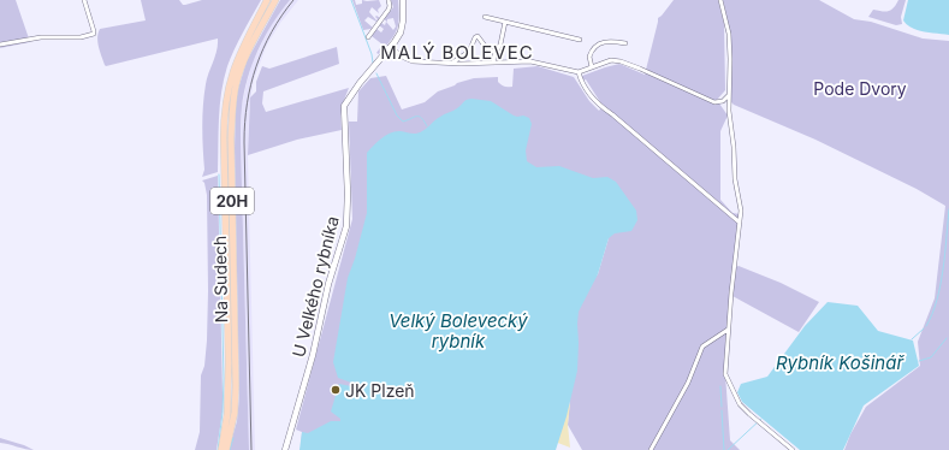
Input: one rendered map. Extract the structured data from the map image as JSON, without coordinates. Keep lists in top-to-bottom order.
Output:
{
  "streets": {
    "main road": ["20H", "Na Sudech"],
    "street": ["U Velkého rybníka"]
  },
  "districts": ["MALÝ BOLEVEC"],
  "water": ["Velký Bolevecký rybník", "Rybník Košinář"],
  "parks": ["Pode Dvory"],
  "places": ["JK Plzeň"]
}
